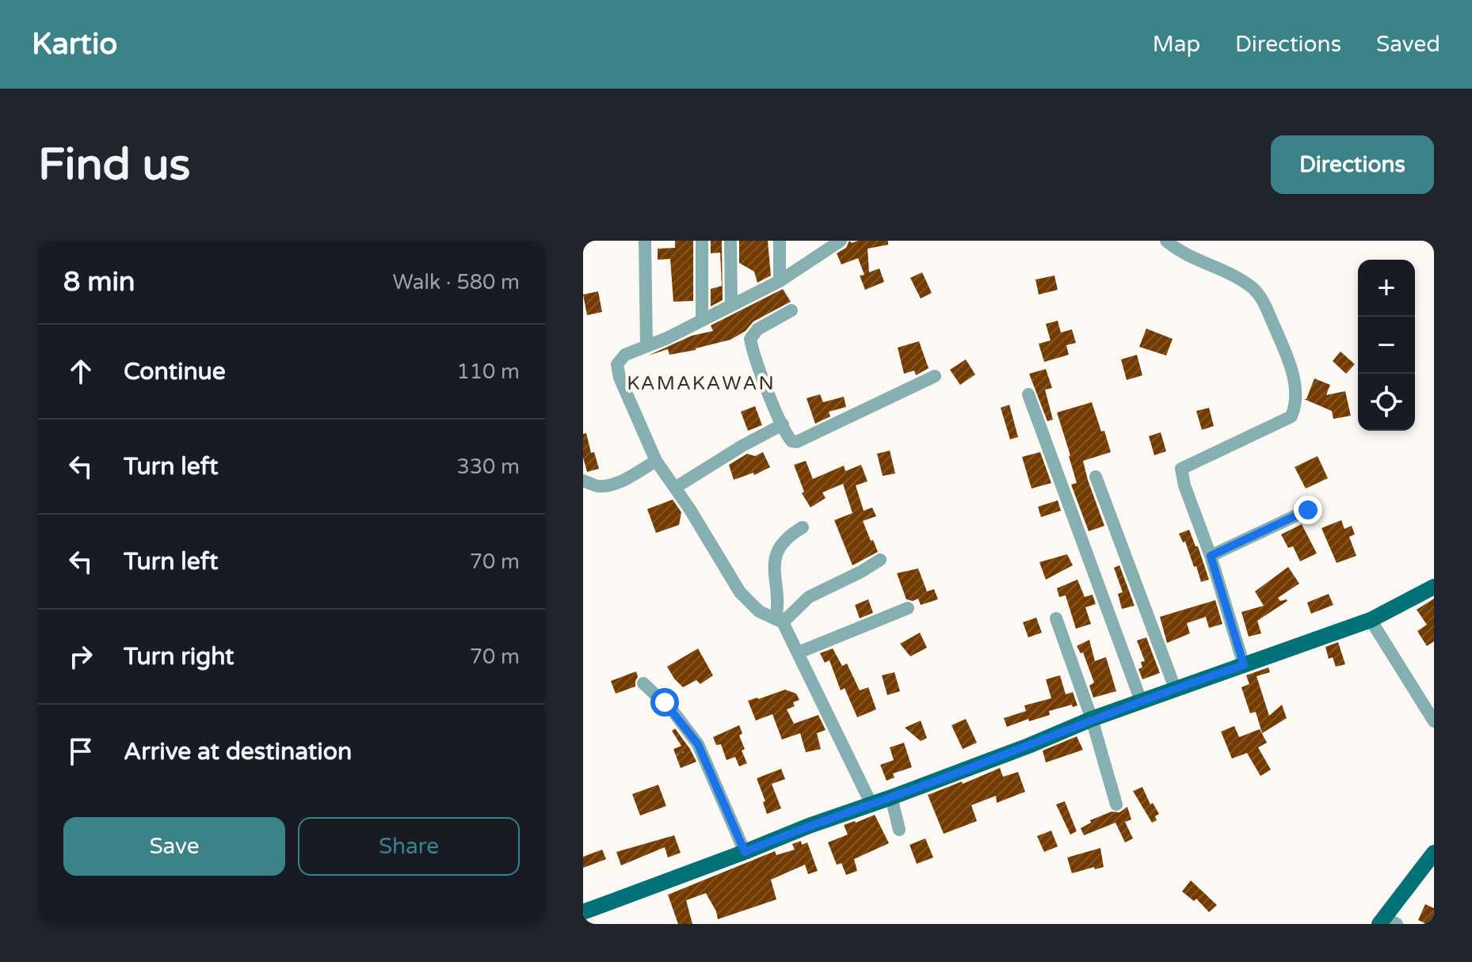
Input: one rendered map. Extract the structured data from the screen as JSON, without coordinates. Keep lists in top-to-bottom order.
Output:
{
  "districts": ["KAMAKAWAN"],
  "page": {
    "header": "Kartio",
    "nav": ["Map", "Directions", "Saved"],
    "buttons": [
      "Directions",
      ["Save", "Share"]
    ],
    "title": "Find us",
    "heading": ["8 min", "Walk · 580 m"],
    "map_buttons": ["+", "−"],
    "list": [
      ["Continue", "110 m"],
      ["Turn left", "330 m"],
      ["Turn left", "70 m"],
      ["Turn right", "70 m"],
      "Arrive at destination"
    ]
  }
}
